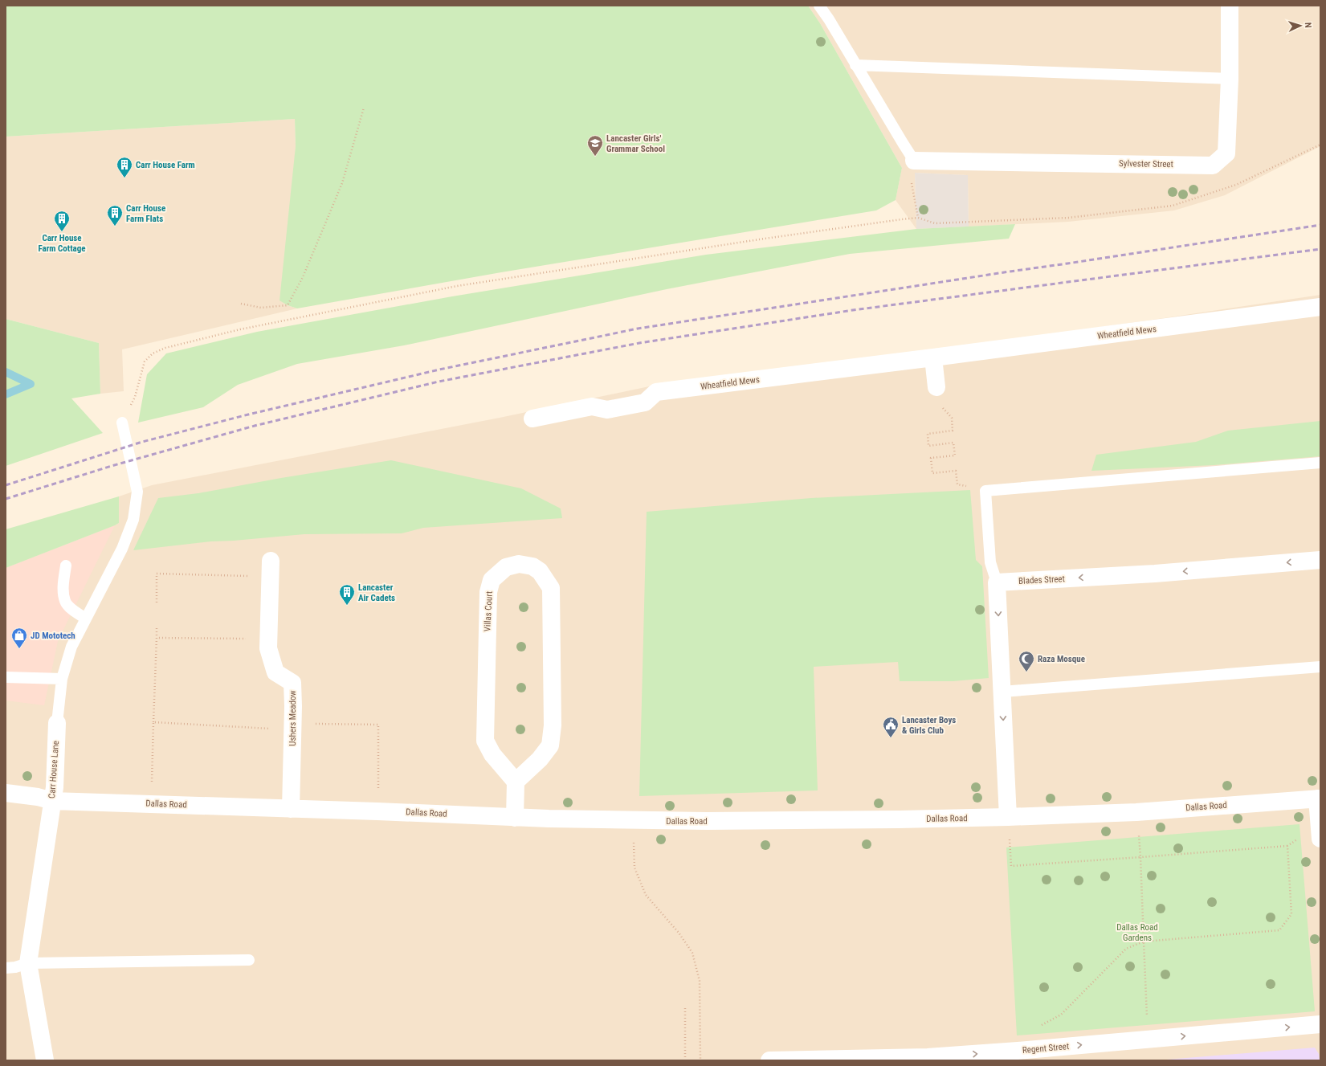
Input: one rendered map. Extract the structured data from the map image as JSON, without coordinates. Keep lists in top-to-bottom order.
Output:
{
  "streets": {
    "street": [
      "Sylvester Street",
      "Wheatfield Mews",
      "Blades Street",
      "Villas Court",
      "Ushers Meadow",
      "Carr House Lane",
      "Dallas Road",
      "Regent Street"
    ]
  },
  "crossings": [
    ["Ushers Meadow", "Dallas Road"],
    ["Carr House Lane", "Dallas Road"]
  ],
  "one_way": ["Blades Street", "Regent Street"],
  "parks": ["Dallas Road Gardens"],
  "places": {
    "school or university": ["Lancaster Girls' Grammar School"],
    "building": [
      "Carr House Farm",
      "Carr House Farm Flats",
      "Carr House Farm Cottage",
      "Lancaster Air Cadets"
    ],
    "shop": ["JD Mototech"],
    "mosque": ["Raza Mosque"],
    "public building": ["Lancaster Boys & Girls Club"]
  },
  "north": "right"
}
